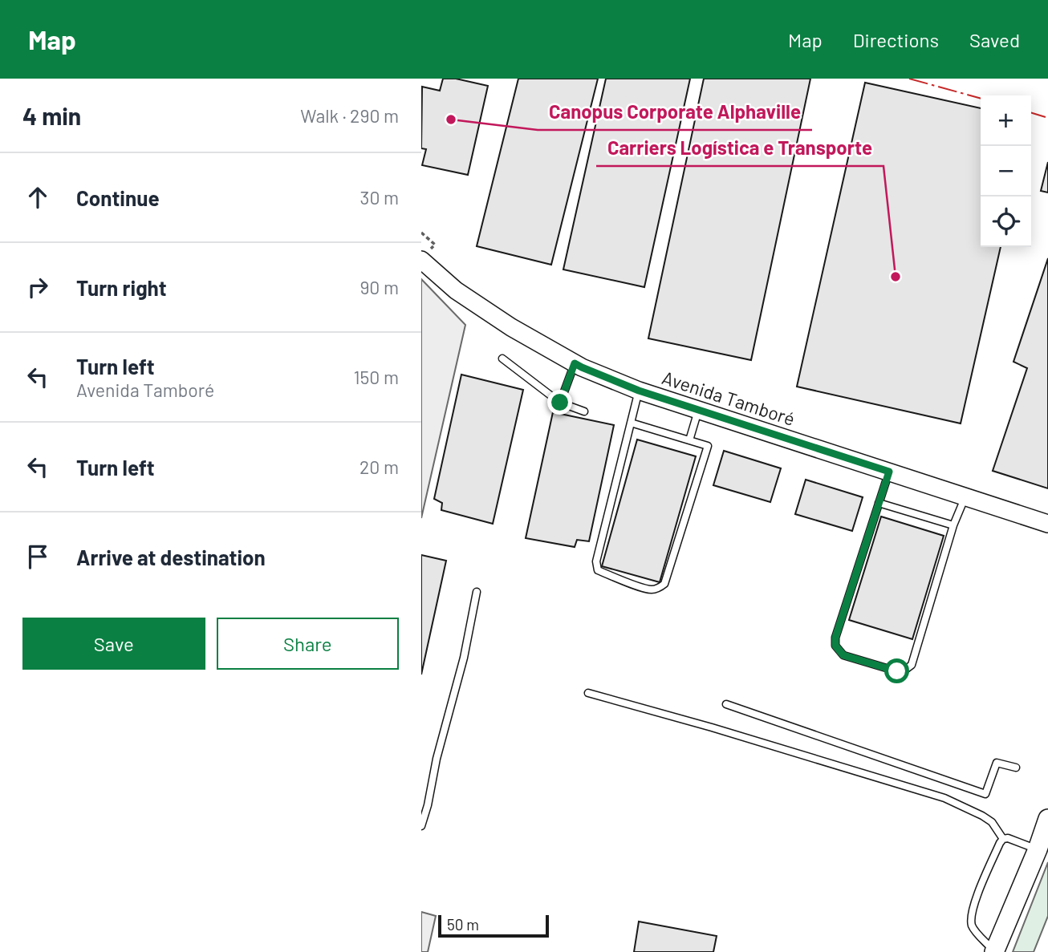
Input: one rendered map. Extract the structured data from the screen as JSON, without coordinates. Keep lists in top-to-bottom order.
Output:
{
  "streets": {
    "street": ["Avenida Tamboré"]
  },
  "places": ["Canopus Corporate Alphaville", "Carriers Logística e Transporte"],
  "scale_bar": "50 m",
  "page": {
    "header": "Map",
    "nav": ["Map", "Directions", "Saved"],
    "heading": ["4 min", "Walk · 290 m"],
    "map_buttons": ["+", "−"],
    "list": [
      ["Continue", "30 m"],
      ["Turn right", "90 m"],
      ["Turn left", "Avenida Tamboré", "150 m"],
      ["Turn left", "20 m"],
      "Arrive at destination"
    ],
    "buttons": ["Save", "Share"],
    "scale": "50 m"
  }
}
